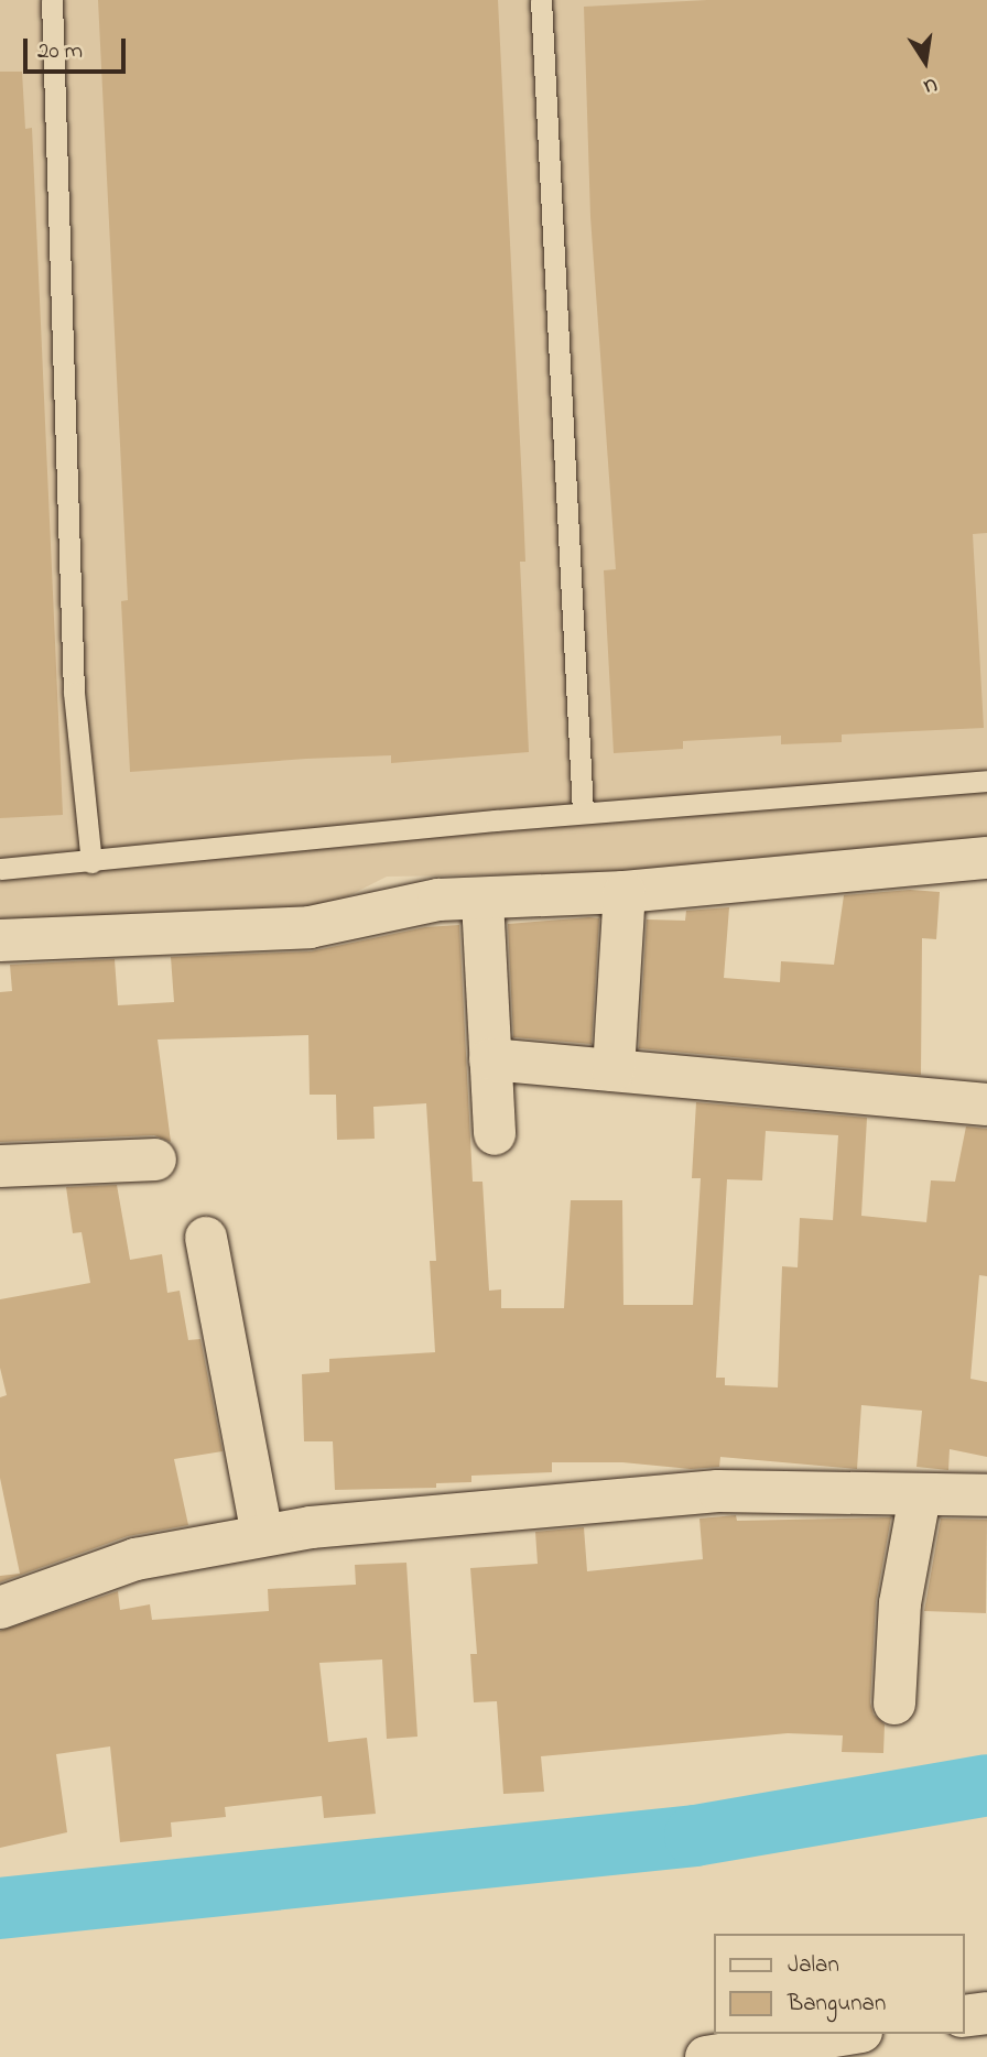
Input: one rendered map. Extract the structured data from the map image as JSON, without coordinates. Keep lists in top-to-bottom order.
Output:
{
  "legend": ["Jalan", "Bangunan"],
  "scale_bar": "20 m",
  "north": "bottom"
}
